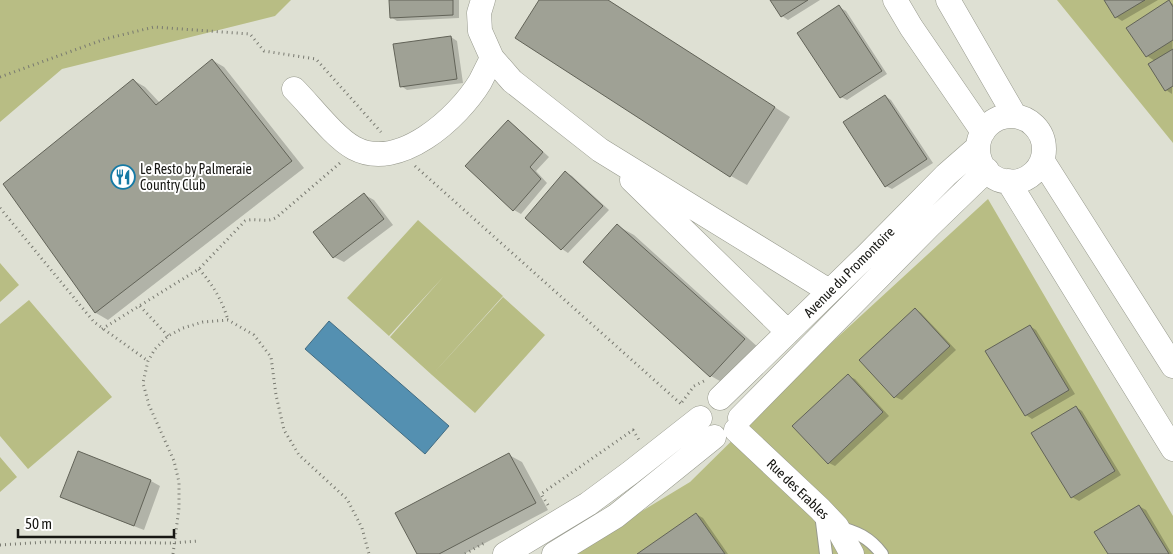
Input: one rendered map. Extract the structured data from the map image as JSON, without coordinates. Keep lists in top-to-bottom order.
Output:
{
  "streets": {
    "street": ["Avenue du Promontoire", "Rue des Erables"]
  },
  "crossings": [
    ["Avenue du Promontoire", "Rue des Erables"]
  ],
  "places": {
    "restaurant": ["Le Resto by Palmeraie Country Club"]
  },
  "scale_bar": "50 m"
}
